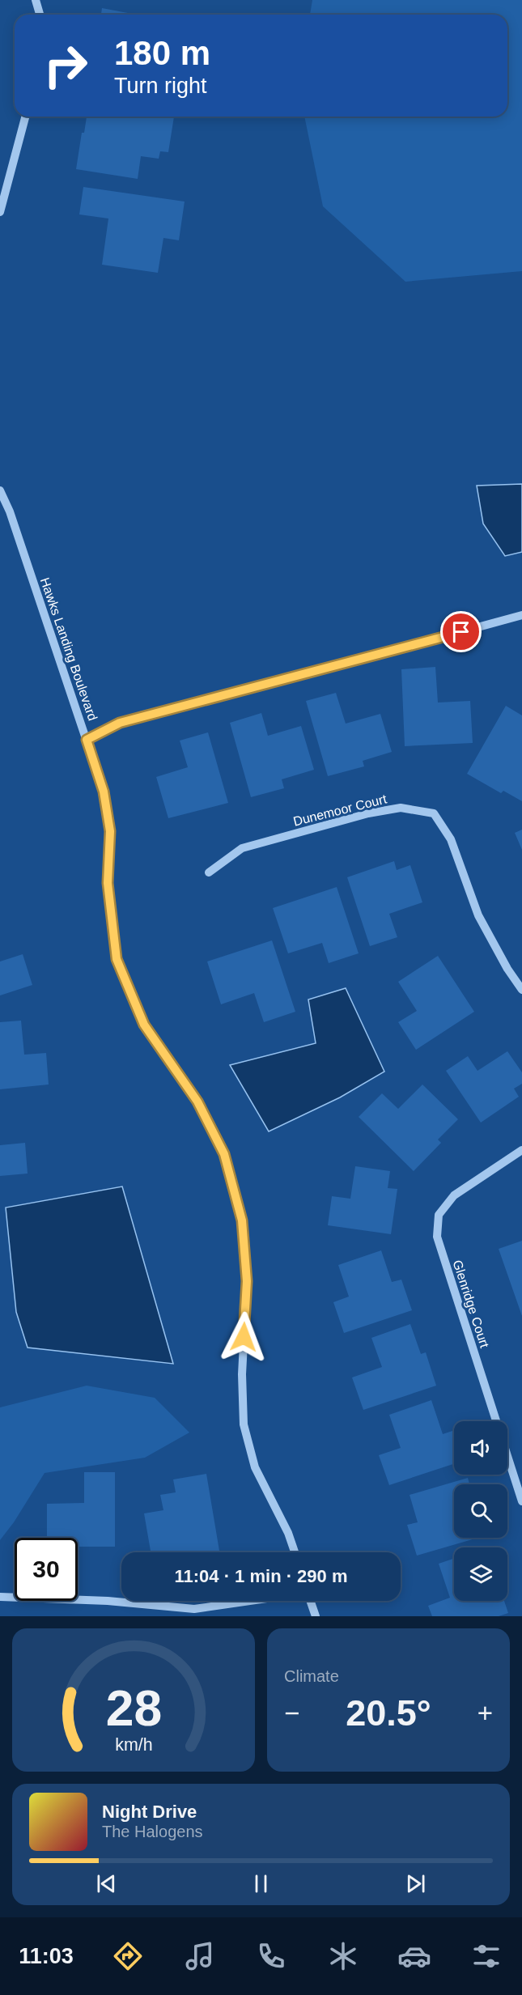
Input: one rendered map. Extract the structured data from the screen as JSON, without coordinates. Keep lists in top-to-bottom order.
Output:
{
  "streets": {
    "street": ["Hawks Landing Boulevard", "Dunemoor Court", "Glenridge Court"]
  },
  "page": {
    "turn": ["180 m", "Turn right"],
    "limit": "30",
    "trip": "11:04 · 1 min · 290 m",
    "tile": "Climate",
    "heat": ["−", "20.5°", "+"],
    "song": ["Night Drive", "The Halogens"],
    "tabs": "11:03",
    "gauge": ["28", "km/h"]
  }
}
